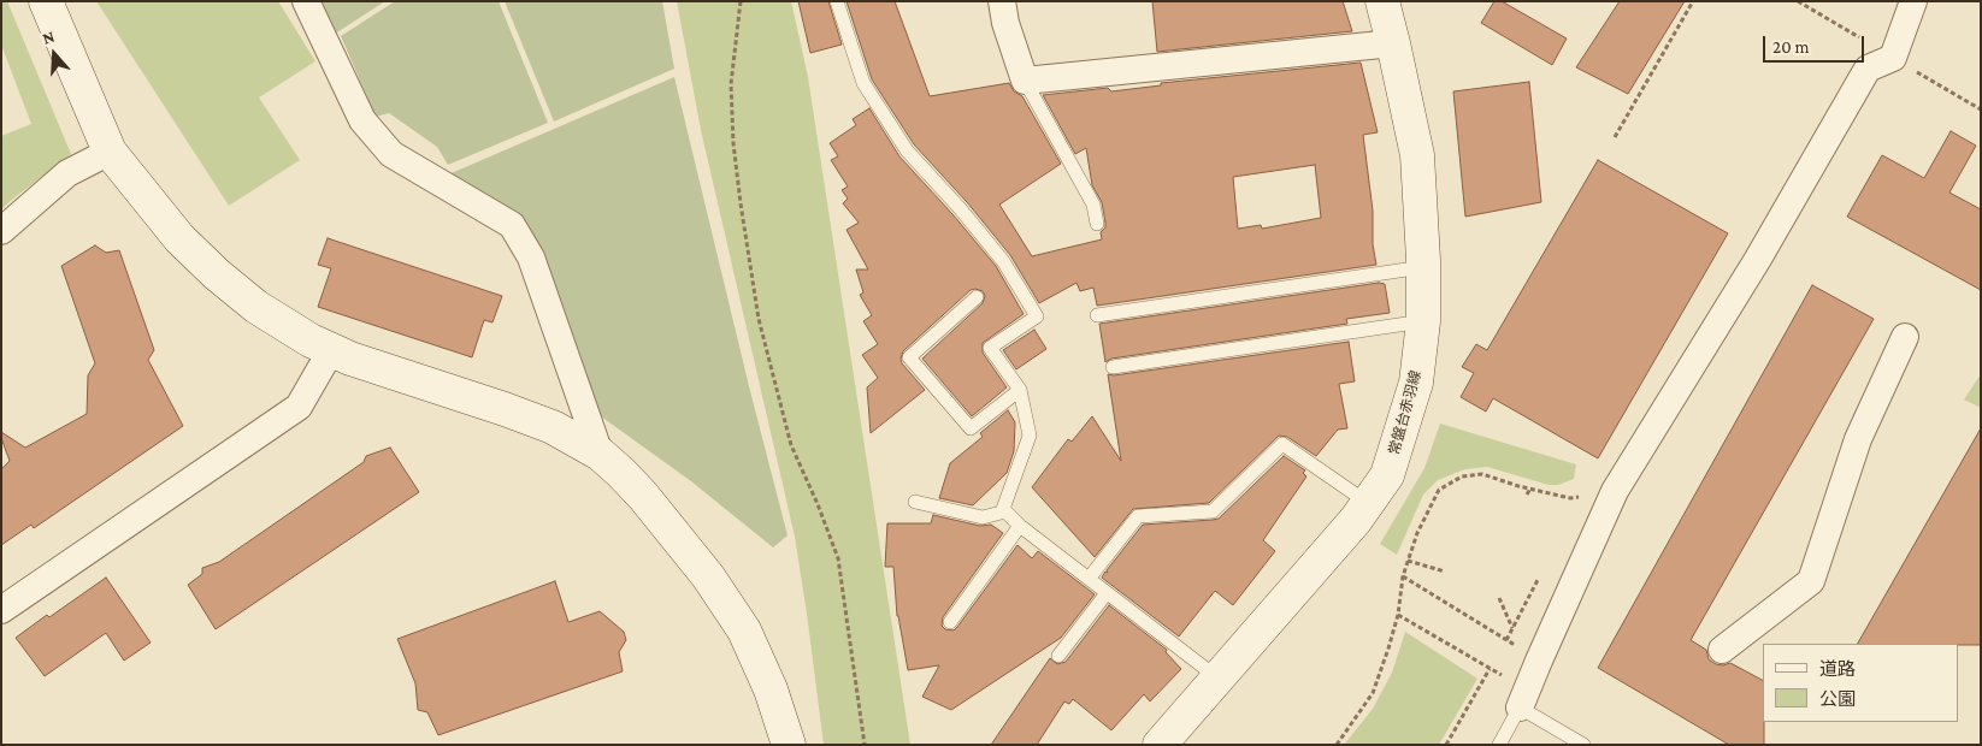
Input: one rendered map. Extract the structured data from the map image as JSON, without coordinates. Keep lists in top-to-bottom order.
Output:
{
  "streets": {
    "street": ["常盤台赤羽線"]
  },
  "legend": ["道路", "公園"],
  "scale_bar": "20 m",
  "north": "top"
}
